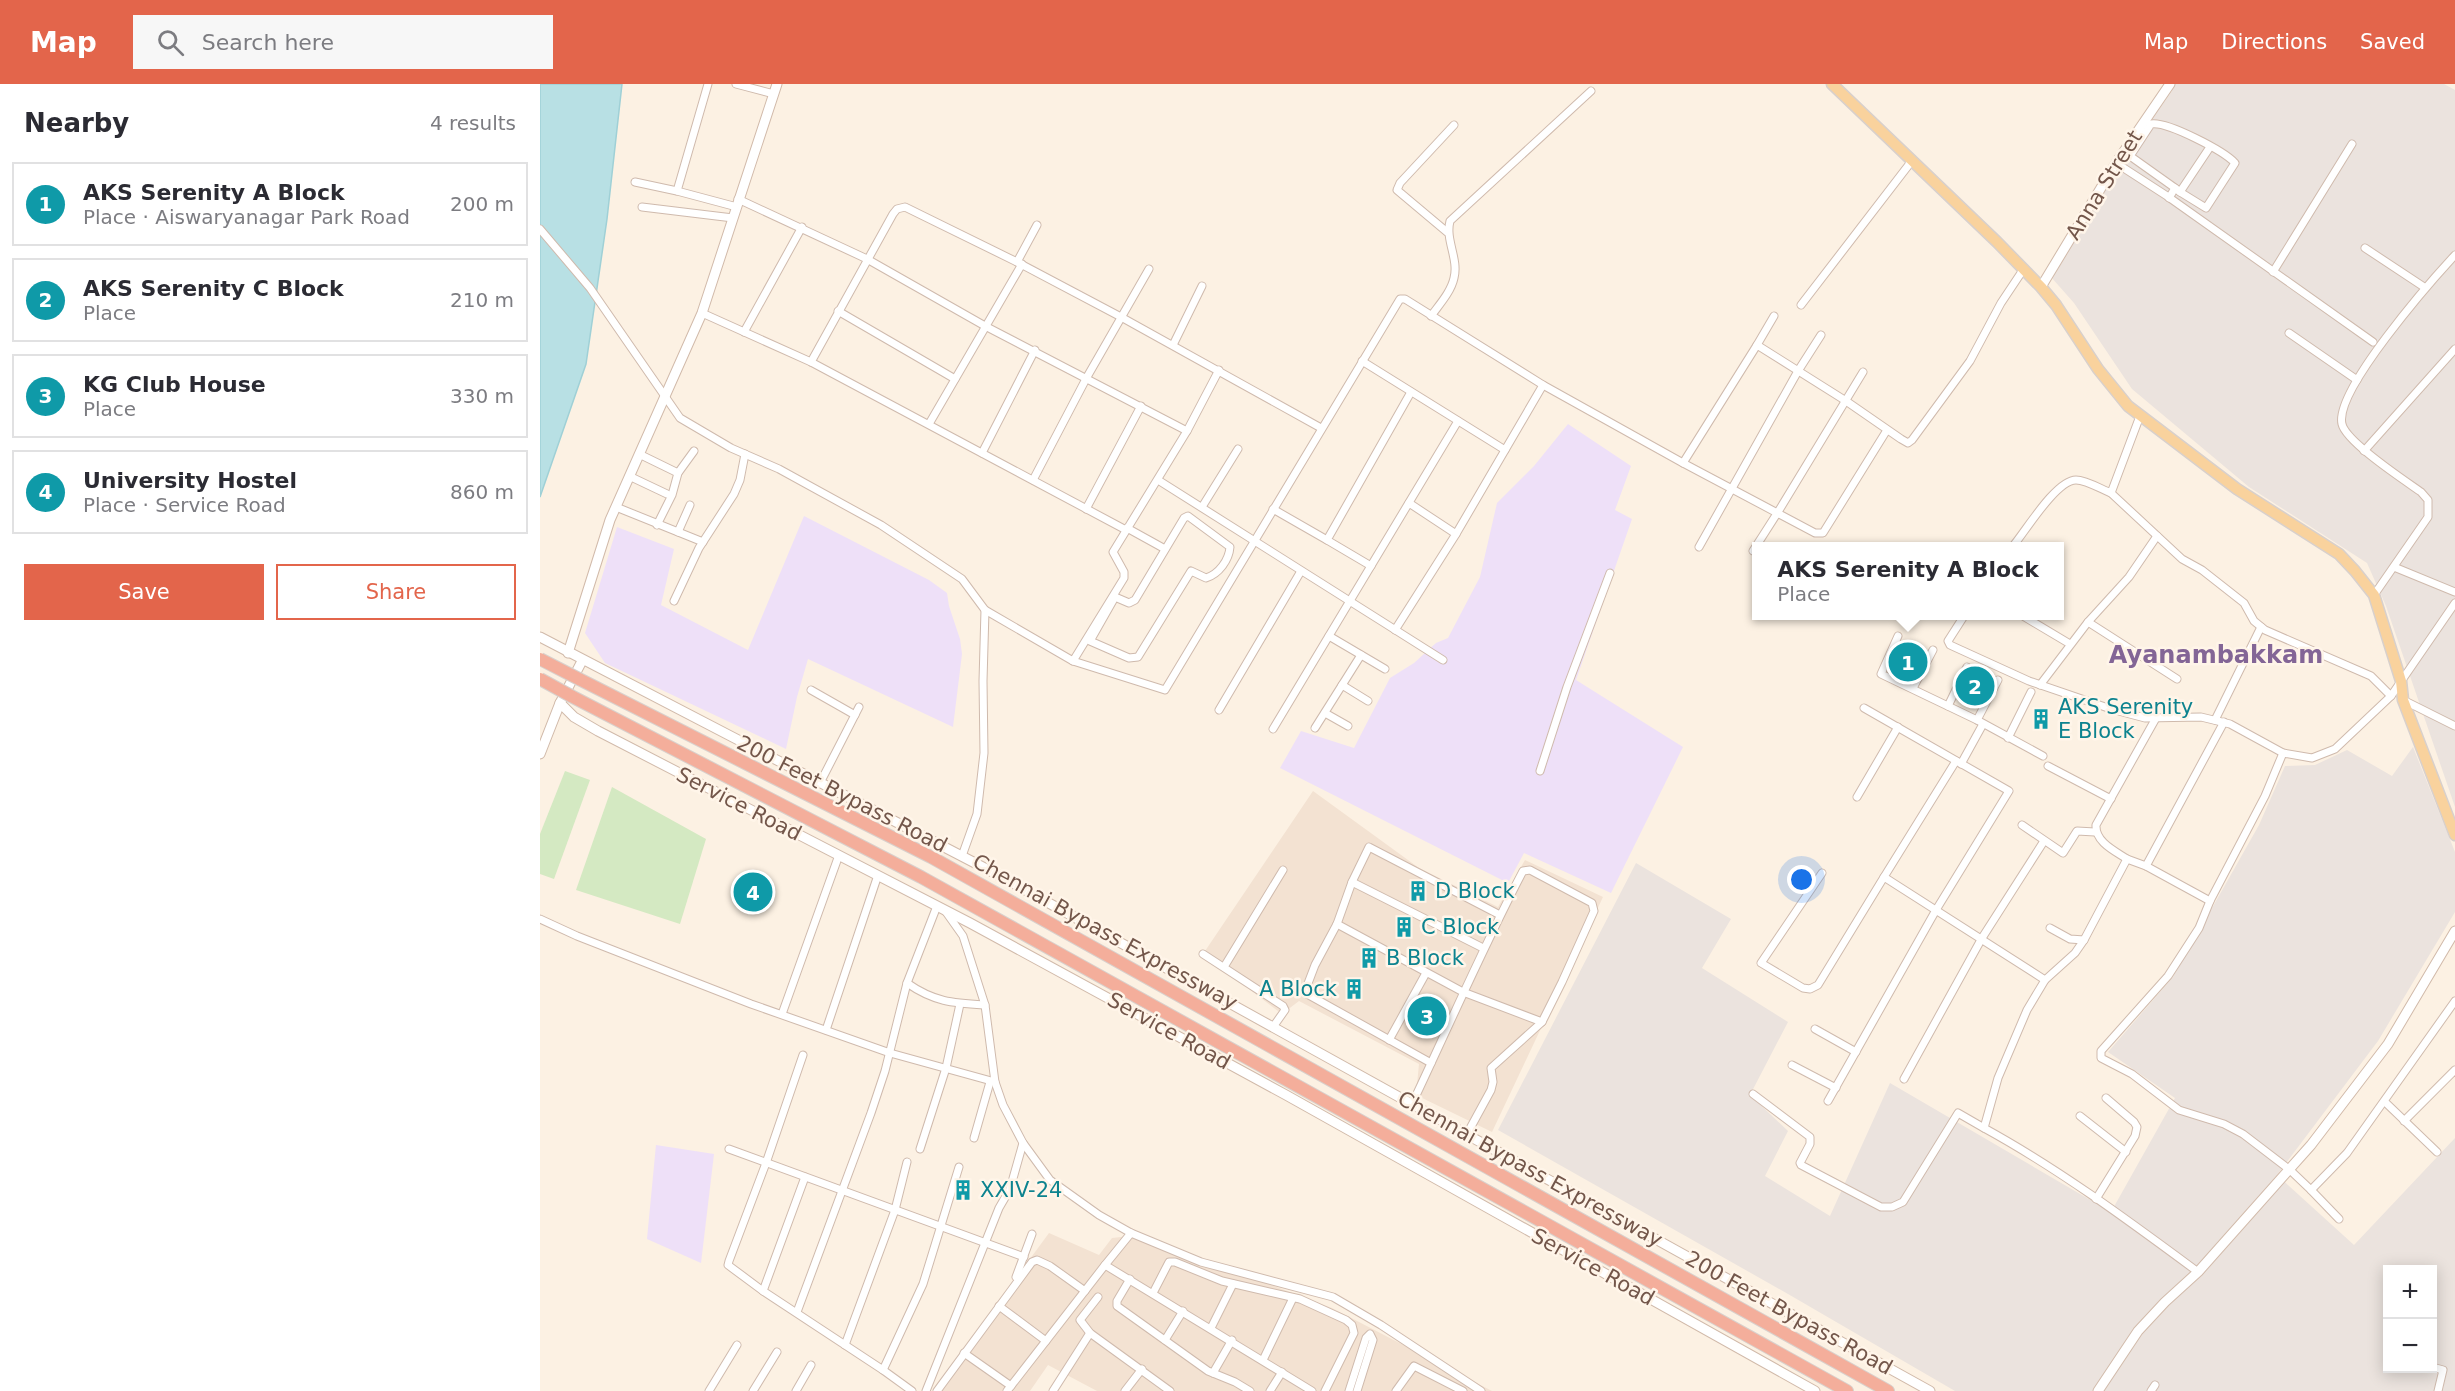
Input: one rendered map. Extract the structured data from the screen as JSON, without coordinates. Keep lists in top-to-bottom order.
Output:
{
  "streets": {
    "highway": ["Chennai Bypass Expressway"],
    "street": ["Anna Street", "200 Feet Bypass Road", "Service Road"]
  },
  "crossings": [
    ["Service Road", "Chennai Bypass Expressway"]
  ],
  "districts": ["Ayanambakkam"],
  "places": {
    "building": [
      "AKS Serenity E Block",
      "D Block",
      "C Block",
      "B Block",
      "A Block",
      "XXIV-24"
    ]
  },
  "page": {
    "header": "Map",
    "search": "Search here",
    "nav": ["Map", "Directions", "Saved"],
    "heading": ["Nearby", "4 results"],
    "list": [
      {
        "mark": "1",
        "name": "AKS Serenity A Block",
        "note": "Place · Aiswaryanagar Park Road",
        "value": "200 m"
      },
      {
        "mark": "2",
        "name": "AKS Serenity C Block",
        "note": "Place",
        "value": "210 m"
      },
      {
        "mark": "3",
        "name": "KG Club House",
        "note": "Place",
        "value": "330 m"
      },
      {
        "mark": "4",
        "name": "University Hostel",
        "note": "Place · Service Road",
        "value": "860 m"
      }
    ],
    "popup": ["AKS Serenity A Block", "Place"],
    "buttons": ["Save", "Share"],
    "pins": [
      "1",
      "2",
      "4",
      "3"
    ],
    "map_buttons": ["+", "−"]
  }
}
